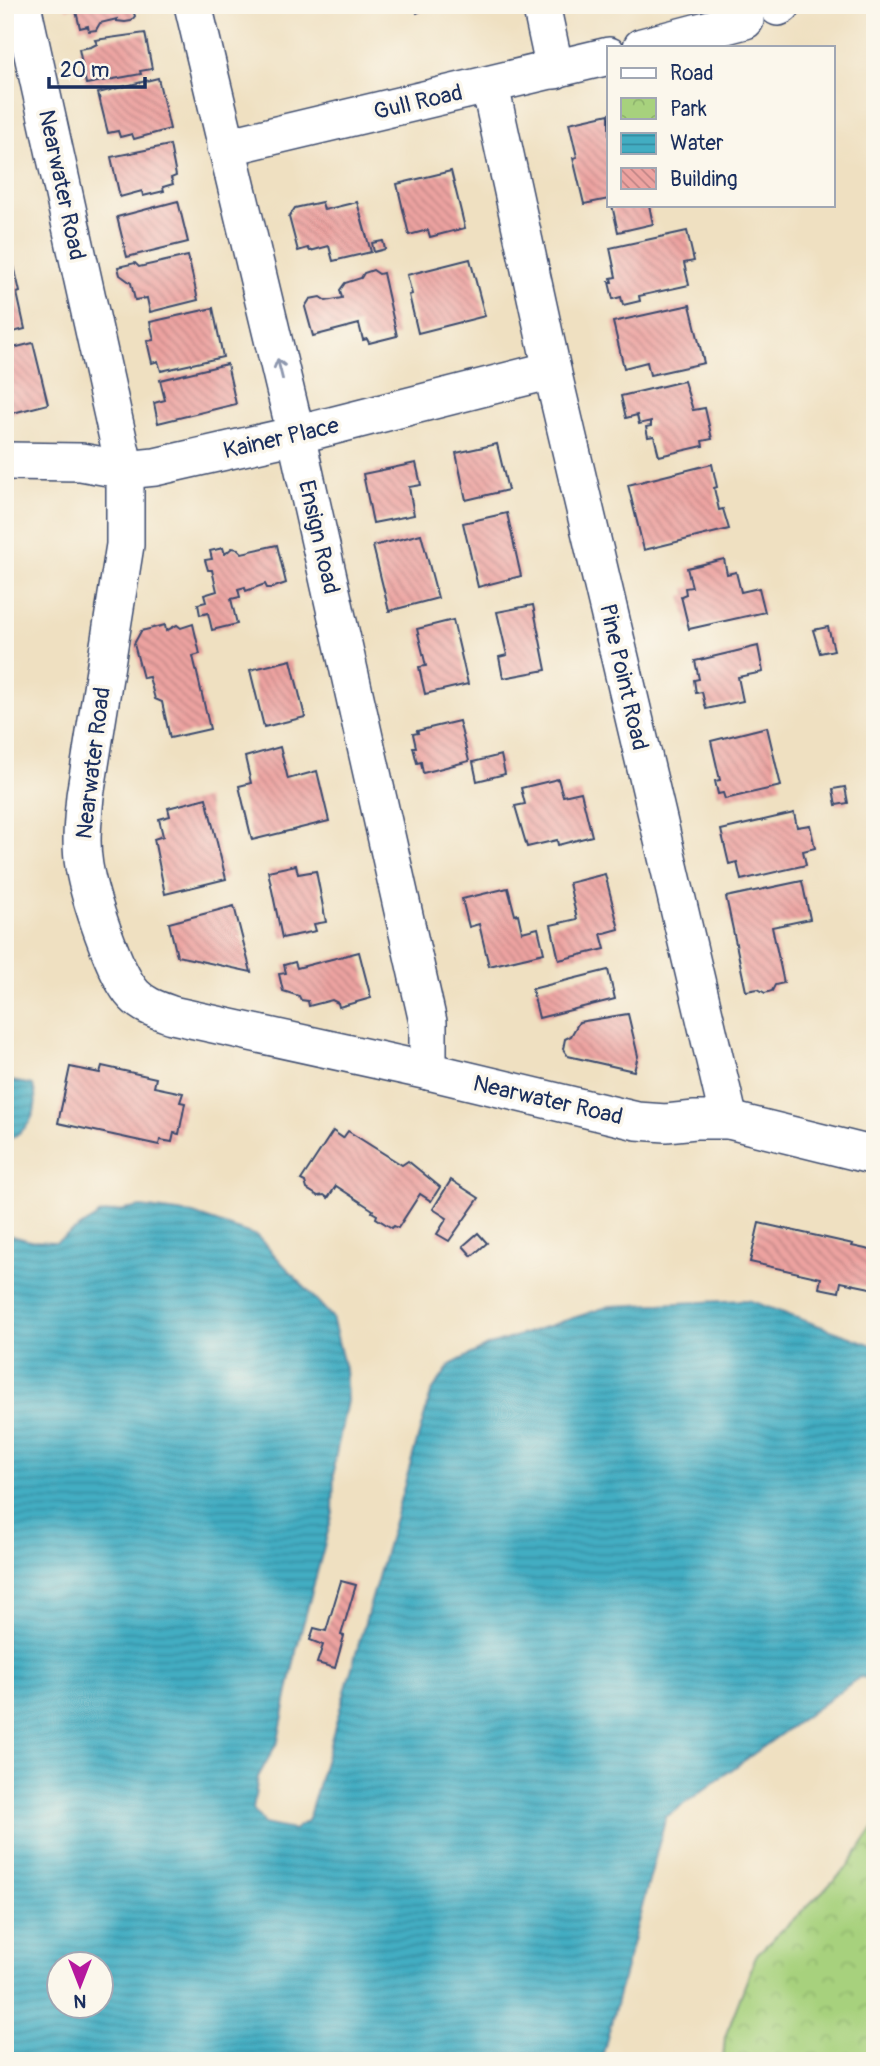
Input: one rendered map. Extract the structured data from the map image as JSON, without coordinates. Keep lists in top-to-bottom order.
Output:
{
  "streets": {
    "street": [
      "Gull Road",
      "Nearwater Road",
      "Kainer Place",
      "Ensign Road",
      "Pine Point Road"
    ]
  },
  "crossings": [
    ["Gull Road", "Ensign Road"],
    ["Gull Road", "Pine Point Road"],
    ["Nearwater Road", "Kainer Place"],
    ["Nearwater Road", "Ensign Road"],
    ["Nearwater Road", "Pine Point Road"],
    ["Kainer Place", "Ensign Road"],
    ["Kainer Place", "Pine Point Road"]
  ],
  "legend": [
    "Road",
    "Park",
    "Water",
    "Building"
  ],
  "scale_bar": "20 m",
  "north": "bottom"
}
